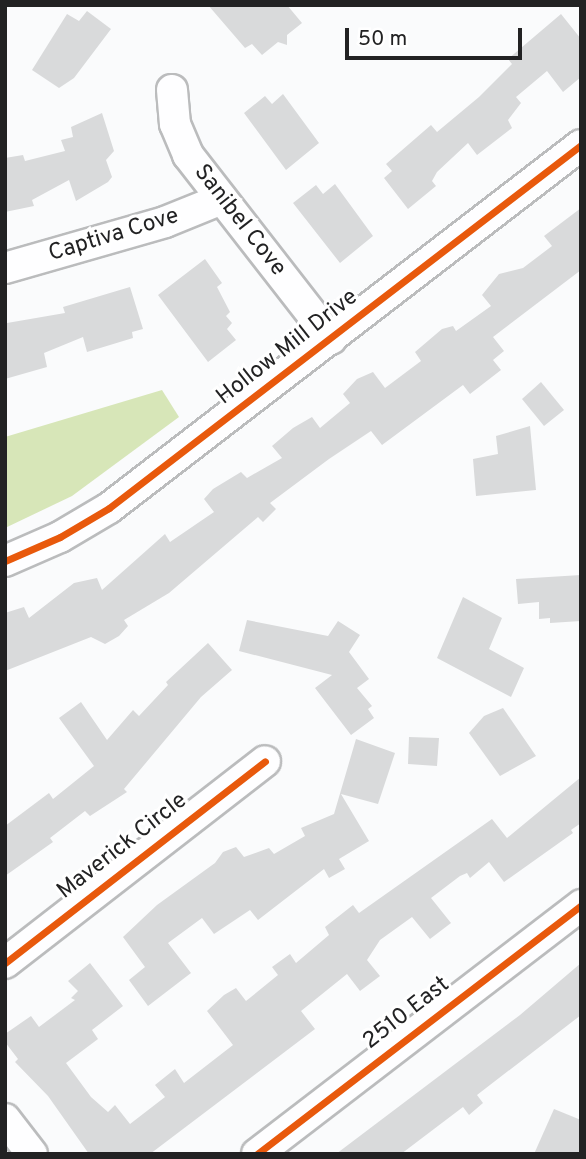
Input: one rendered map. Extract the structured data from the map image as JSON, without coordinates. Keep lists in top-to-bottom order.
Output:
{
  "streets": {
    "street": [
      "Sanibel Cove",
      "Captiva Cove",
      "Hollow Mill Drive",
      "Maverick Circle",
      "2510 East"
    ]
  },
  "crossings": [
    ["Sanibel Cove", "Captiva Cove"],
    ["Sanibel Cove", "Hollow Mill Drive"]
  ],
  "scale_bar": "50 m"
}
